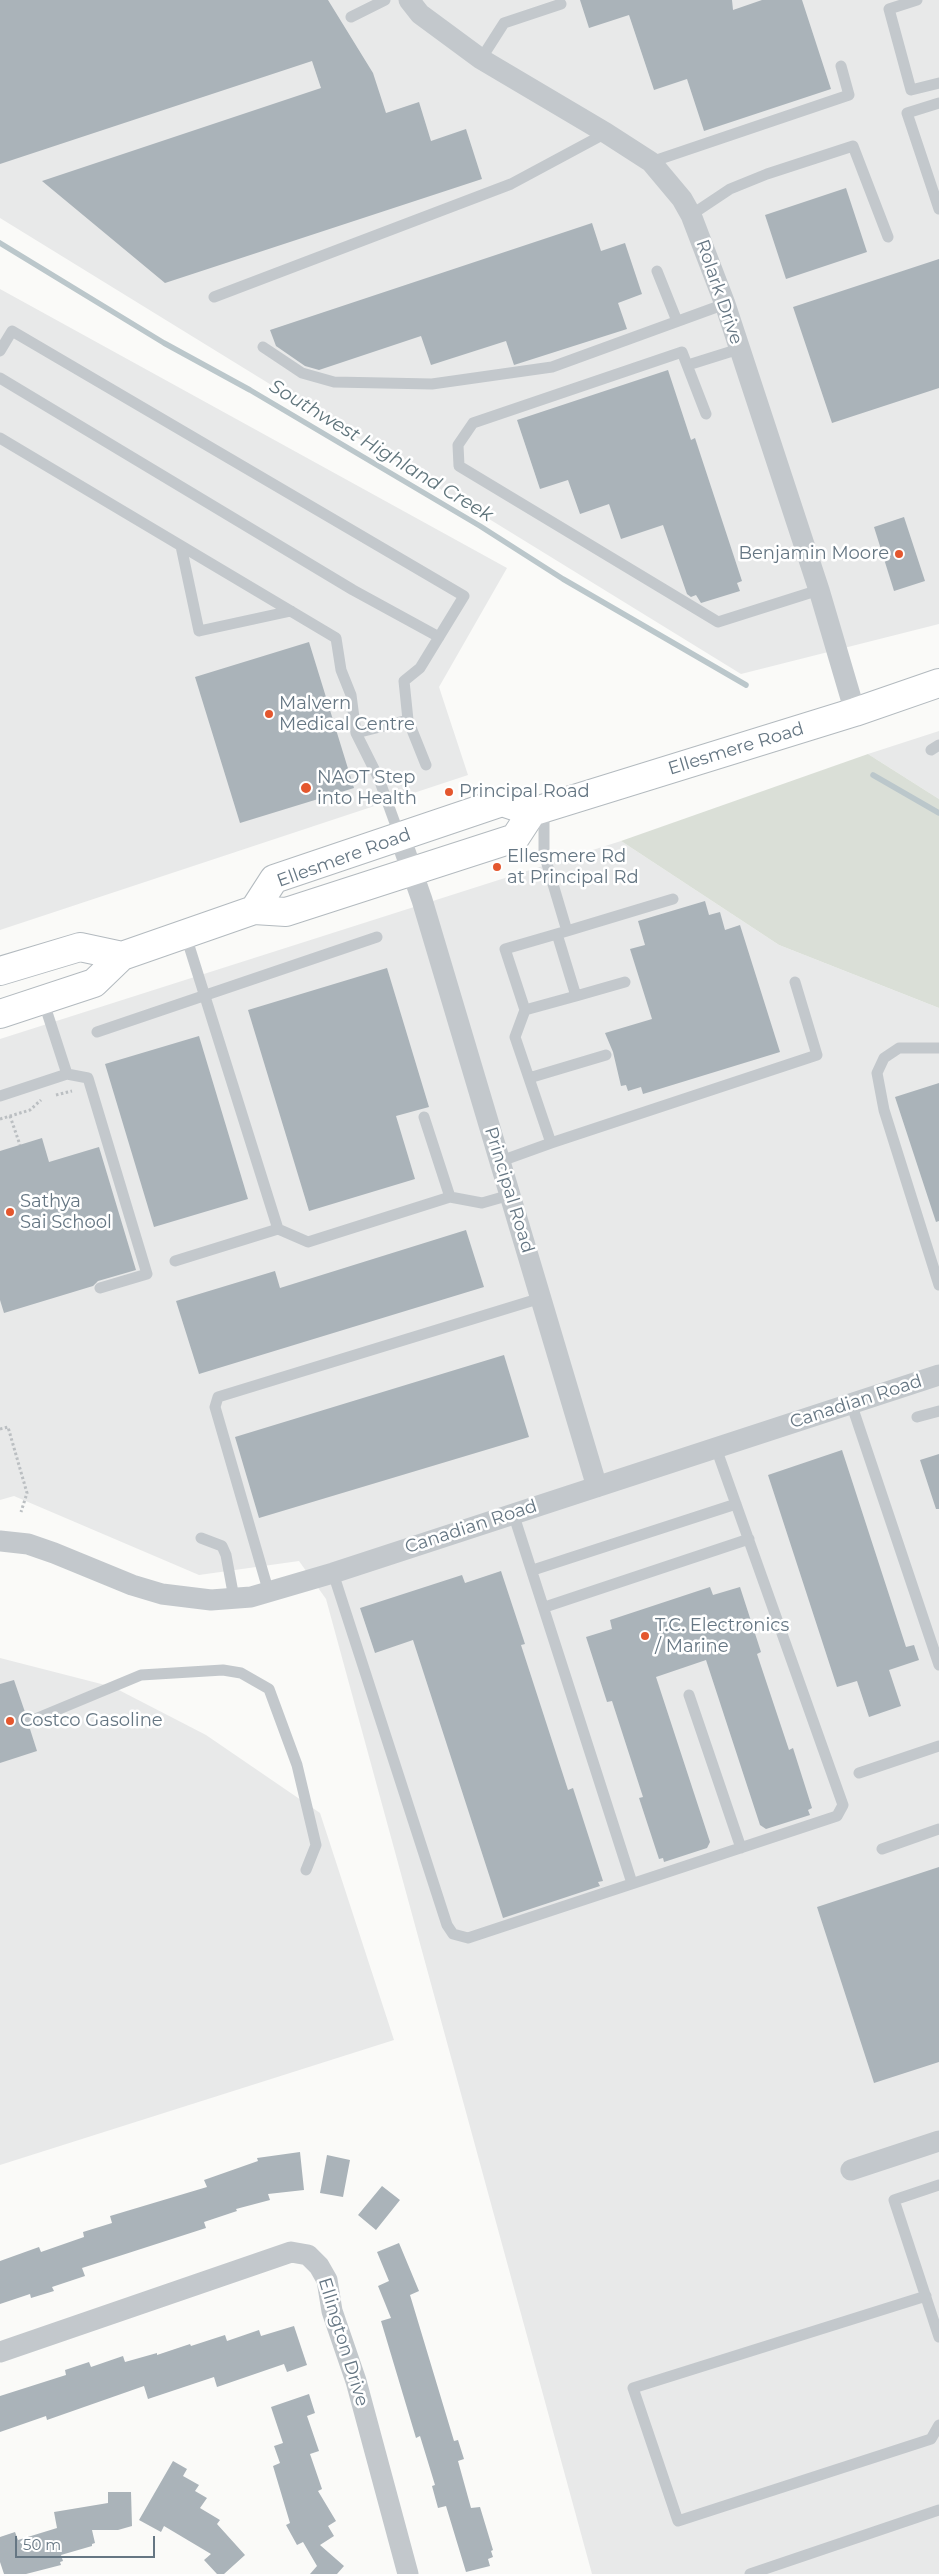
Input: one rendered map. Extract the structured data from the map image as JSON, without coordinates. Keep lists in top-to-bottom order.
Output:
{
  "streets": {
    "main road": ["Ellesmere Road"],
    "street": [
      "Rolark Drive",
      "Principal Road",
      "Canadian Road",
      "Ellington Drive"
    ]
  },
  "crossings": [
    ["Rolark Drive", "Ellesmere Road"],
    ["Ellesmere Road", "Principal Road"],
    ["Principal Road", "Canadian Road"]
  ],
  "water": ["Southwest Highland Creek"],
  "places": [
    "Benjamin Moore",
    "Malvern Medical Centre",
    "NAOT Step into Health",
    "Principal Road",
    "Ellesmere Rd at Principal Rd",
    "Sathya Sai School",
    "T.C. Electronics / Marine",
    "Costco Gasoline"
  ],
  "scale_bar": "50 m"
}
